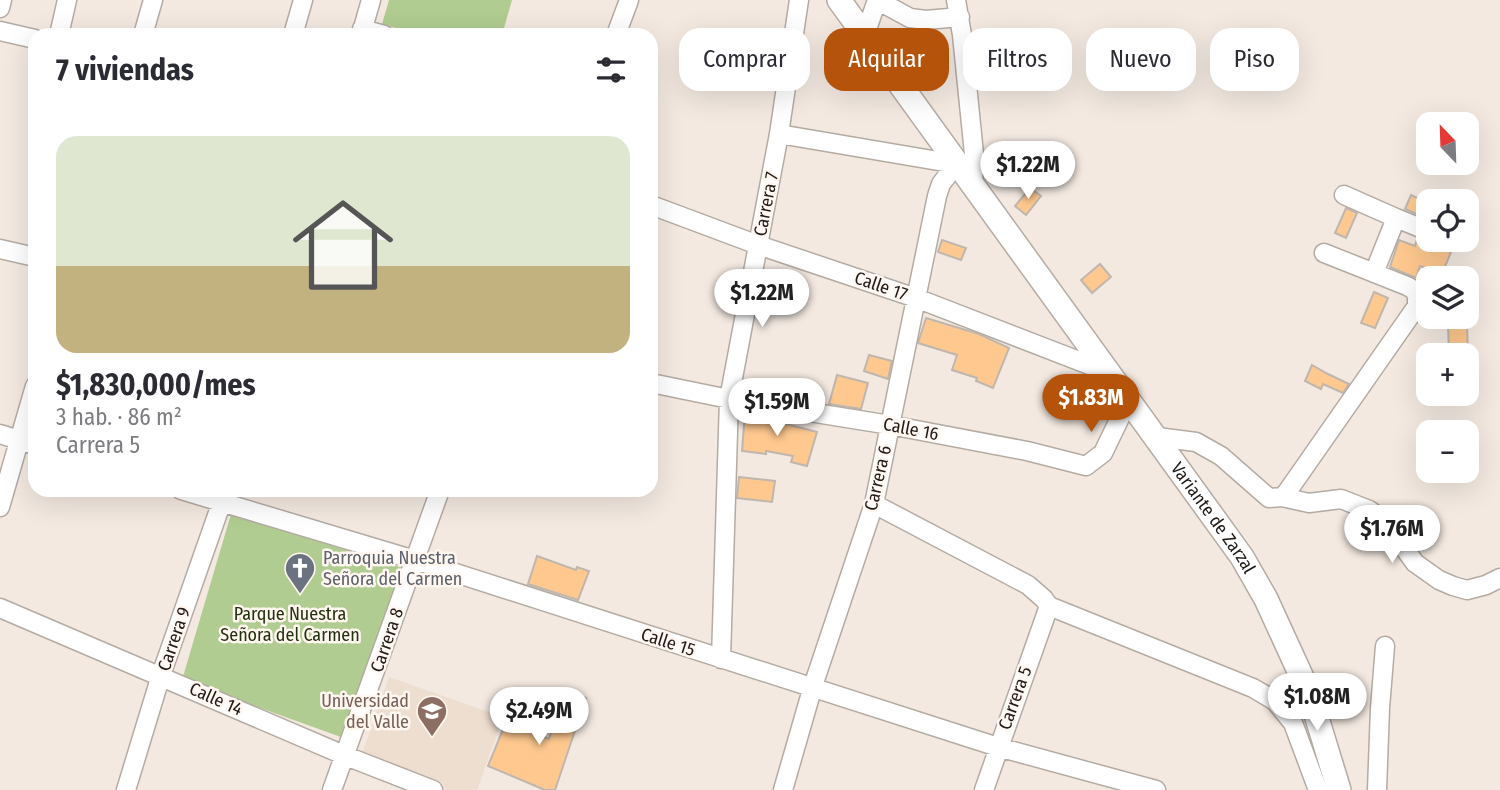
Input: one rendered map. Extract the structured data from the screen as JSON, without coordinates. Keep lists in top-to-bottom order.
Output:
{
  "streets": {
    "main road": ["Variante de Zarzal"],
    "street": [
      "Carrera 7",
      "Calle 17",
      "Calle 16",
      "Carrera 6",
      "Carrera 9",
      "Carrera 8",
      "Calle 15",
      "Carrera 5",
      "Calle 14"
    ]
  },
  "crossings": [
    ["Carrera 7", "Calle 17"],
    ["Carrera 7", "Calle 16"],
    ["Carrera 7", "Calle 15"],
    ["Calle 17", "Carrera 6"],
    ["Calle 17", "Variante de Zarzal"],
    ["Calle 16", "Carrera 6"],
    ["Calle 16", "Variante de Zarzal"],
    ["Carrera 6", "Variante de Zarzal"],
    ["Carrera 6", "Calle 15"],
    ["Carrera 9", "Calle 15"],
    ["Carrera 9", "Calle 14"],
    ["Carrera 8", "Calle 15"],
    ["Carrera 8", "Calle 14"],
    ["Calle 15", "Carrera 5"]
  ],
  "parks": ["Parque Nuestra Señora del Carmen"],
  "places": {
    "church": ["Parroquia Nuestra Señora del Carmen"],
    "school or university": ["Universidad del Valle"]
  },
  "north": "top left",
  "page": {
    "chip": [
      "Comprar",
      "Alquilar",
      "Filtros",
      "Nuevo",
      "Piso"
    ],
    "heading": "7 viviendas",
    "map_buttons": ["+", "−"],
    "list": [
      {
        "name": "$1,830,000/mes",
        "note": "3 hab. · 86 m² · Carrera 5"
      }
    ],
    "price": [
      "$1.22M",
      "$1.22M",
      "$1.83M",
      "$1.59M",
      "$1.76M",
      "$1.08M",
      "$2.49M"
    ]
  }
}
